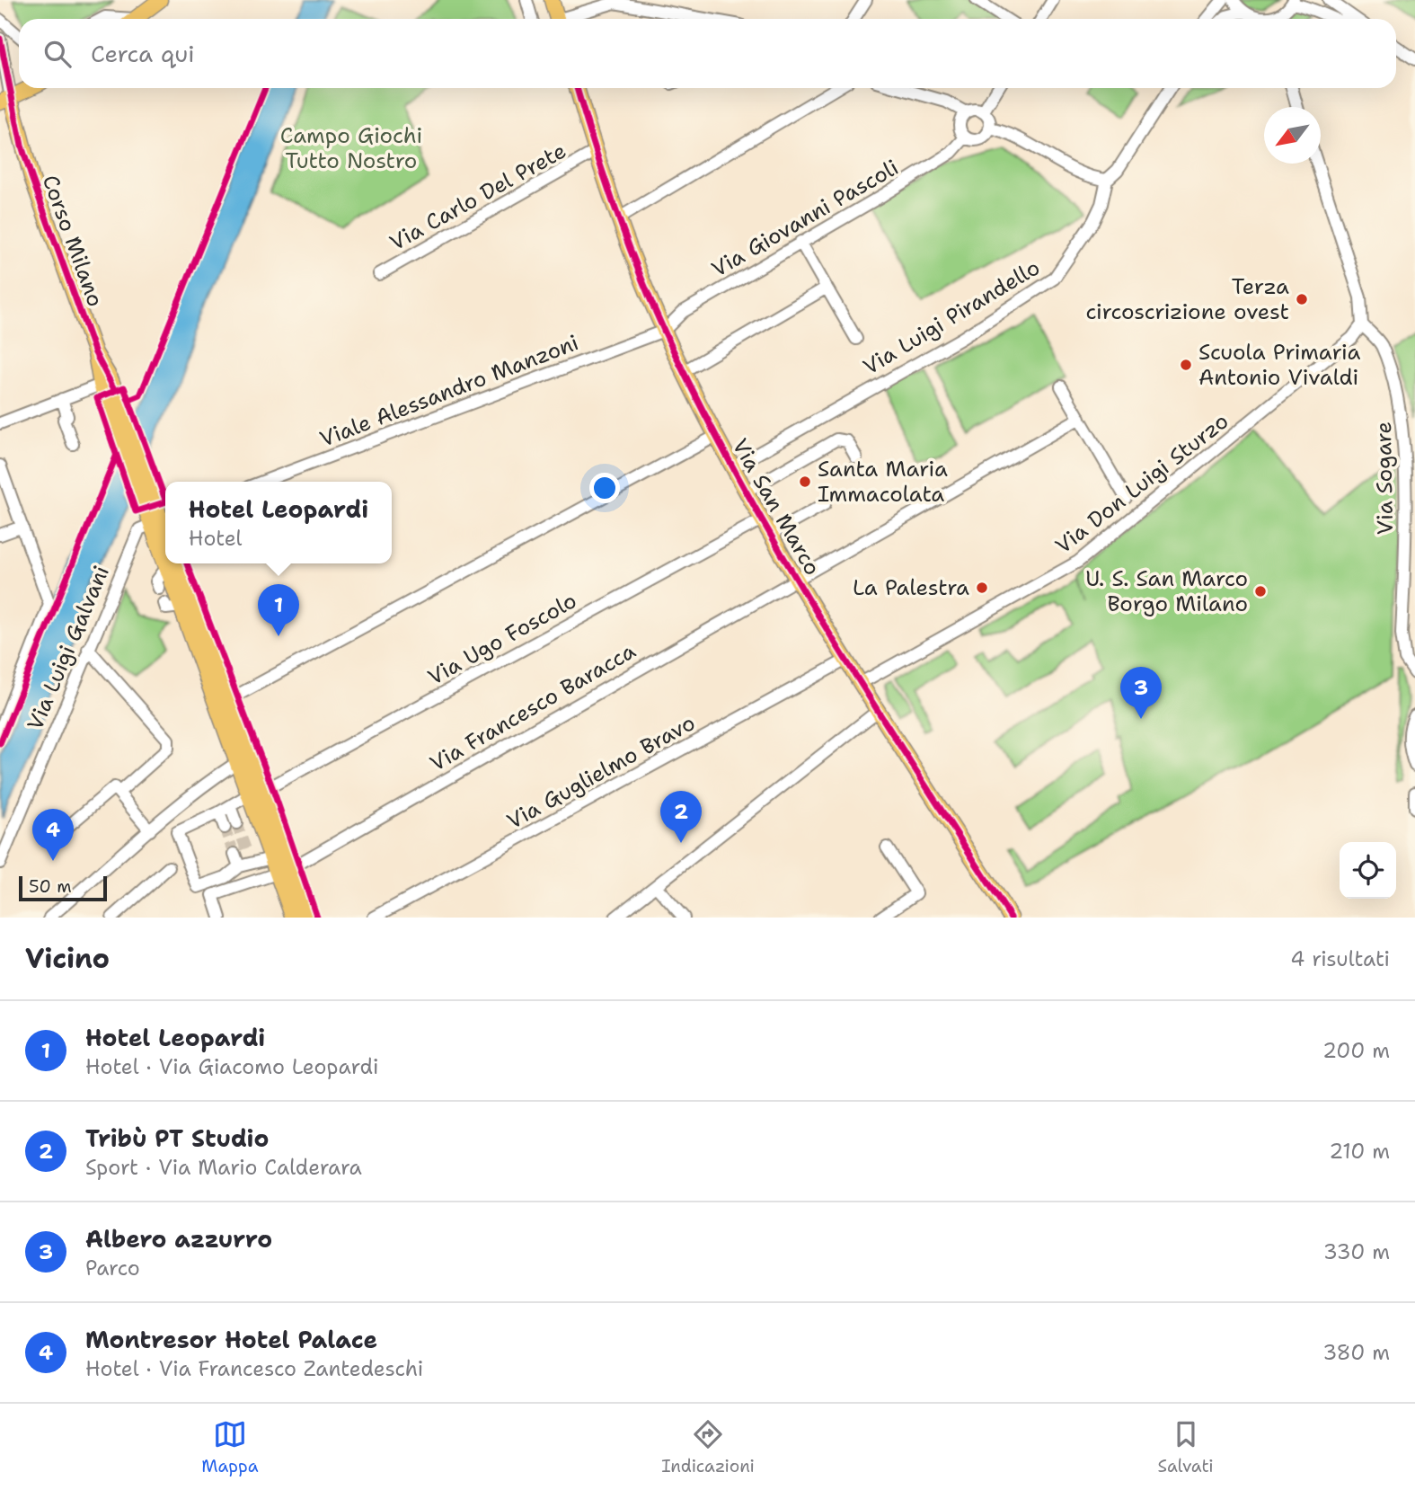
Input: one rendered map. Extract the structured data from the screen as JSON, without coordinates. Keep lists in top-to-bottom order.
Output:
{
  "streets": {
    "main road": ["Corso Milano", "Via San Marco"],
    "street": [
      "Via Carlo Del Prete",
      "Via Giovanni Pascoli",
      "Via Luigi Pirandello",
      "Viale Alessandro Manzoni",
      "Via Sogare",
      "Via Don Luigi Sturzo",
      "Via Ugo Foscolo",
      "Via Luigi Galvani",
      "Via Francesco Baracca",
      "Via Guglielmo Bravo"
    ]
  },
  "crossings": [
    ["Via Carlo Del Prete", "Via San Marco"],
    ["Via Giovanni Pascoli", "Viale Alessandro Manzoni"],
    ["Via Giovanni Pascoli", "Via San Marco"],
    ["Corso Milano", "Via Ugo Foscolo"],
    ["Corso Milano", "Via Luigi Galvani"],
    ["Corso Milano", "Via Francesco Baracca"],
    ["Via Luigi Pirandello", "Via San Marco"],
    ["Viale Alessandro Manzoni", "Via San Marco"],
    ["Via Sogare", "Via Don Luigi Sturzo"],
    ["Via Don Luigi Sturzo", "Via San Marco"],
    ["Via San Marco", "Via Ugo Foscolo"],
    ["Via San Marco", "Via Francesco Baracca"],
    ["Via San Marco", "Via Guglielmo Bravo"]
  ],
  "parks": ["Campo Giochi Tutto Nostro"],
  "places": [
    "Terza circoscrizione ovest",
    "Scuola Primaria Antonio Vivaldi",
    "Santa Maria Immacolata",
    "La Palestra",
    "U. S. San Marco Borgo Milano"
  ],
  "scale_bar": "50 m",
  "north": "bottom left",
  "page": {
    "search": "Cerca qui",
    "popup": ["Hotel Leopardi", "Hotel"],
    "pins": [
      "1",
      "3",
      "2",
      "4"
    ],
    "scale": "50 m",
    "heading": ["Vicino", "4 risultati"],
    "list": [
      {
        "mark": "1",
        "name": "Hotel Leopardi",
        "note": "Hotel · Via Giacomo Leopardi",
        "value": "200 m"
      },
      {
        "mark": "2",
        "name": "Tribù PT Studio",
        "note": "Sport · Via Mario Calderara",
        "value": "210 m"
      },
      {
        "mark": "3",
        "name": "Albero azzurro",
        "note": "Parco",
        "value": "330 m"
      },
      {
        "mark": "4",
        "name": "Montresor Hotel Palace",
        "note": "Hotel · Via Francesco Zantedeschi",
        "value": "380 m"
      }
    ],
    "nav": ["Mappa", "Indicazioni", "Salvati"]
  }
}
